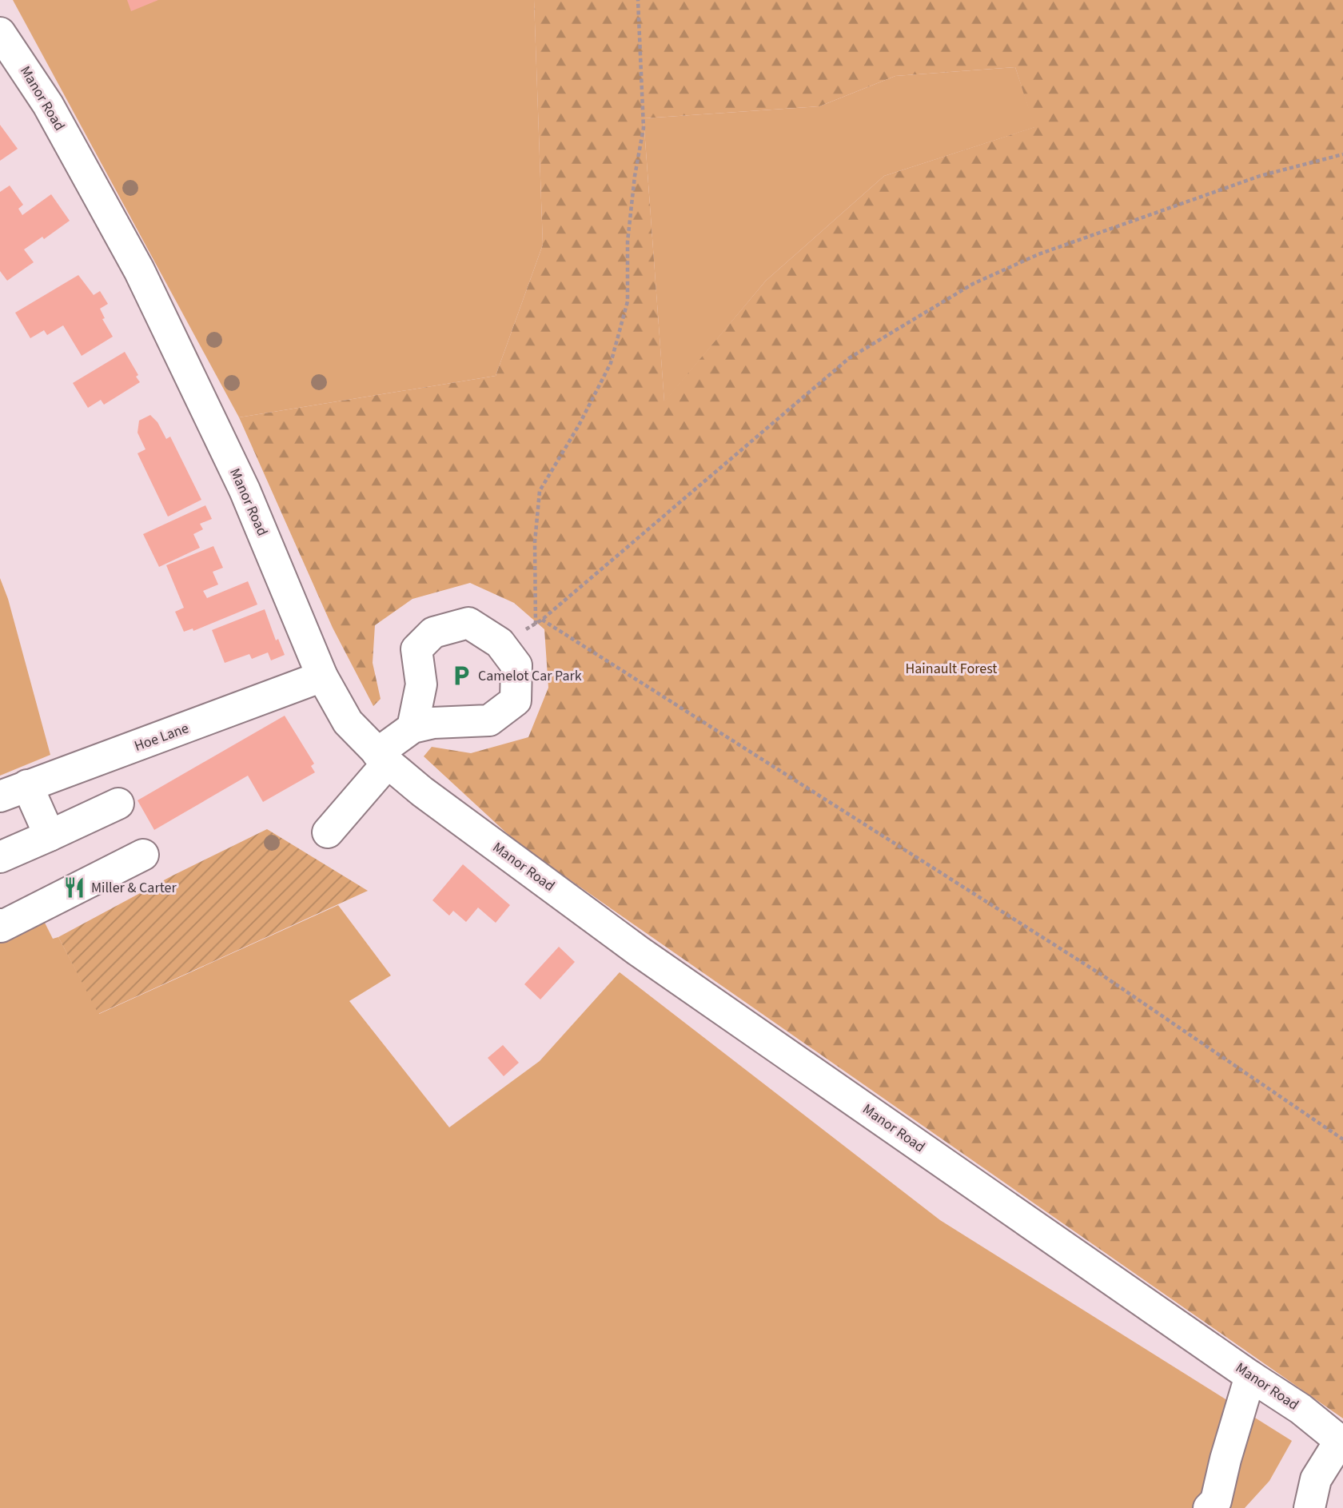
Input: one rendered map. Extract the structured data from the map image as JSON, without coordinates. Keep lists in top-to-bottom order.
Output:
{
  "streets": {
    "street": ["Manor Road", "Hoe Lane"]
  },
  "crossings": [
    ["Manor Road", "Hoe Lane"]
  ],
  "parks": ["Hainault Forest"],
  "places": {
    "parking": ["Camelot Car Park"],
    "restaurant": ["Miller & Carter"]
  }
}
